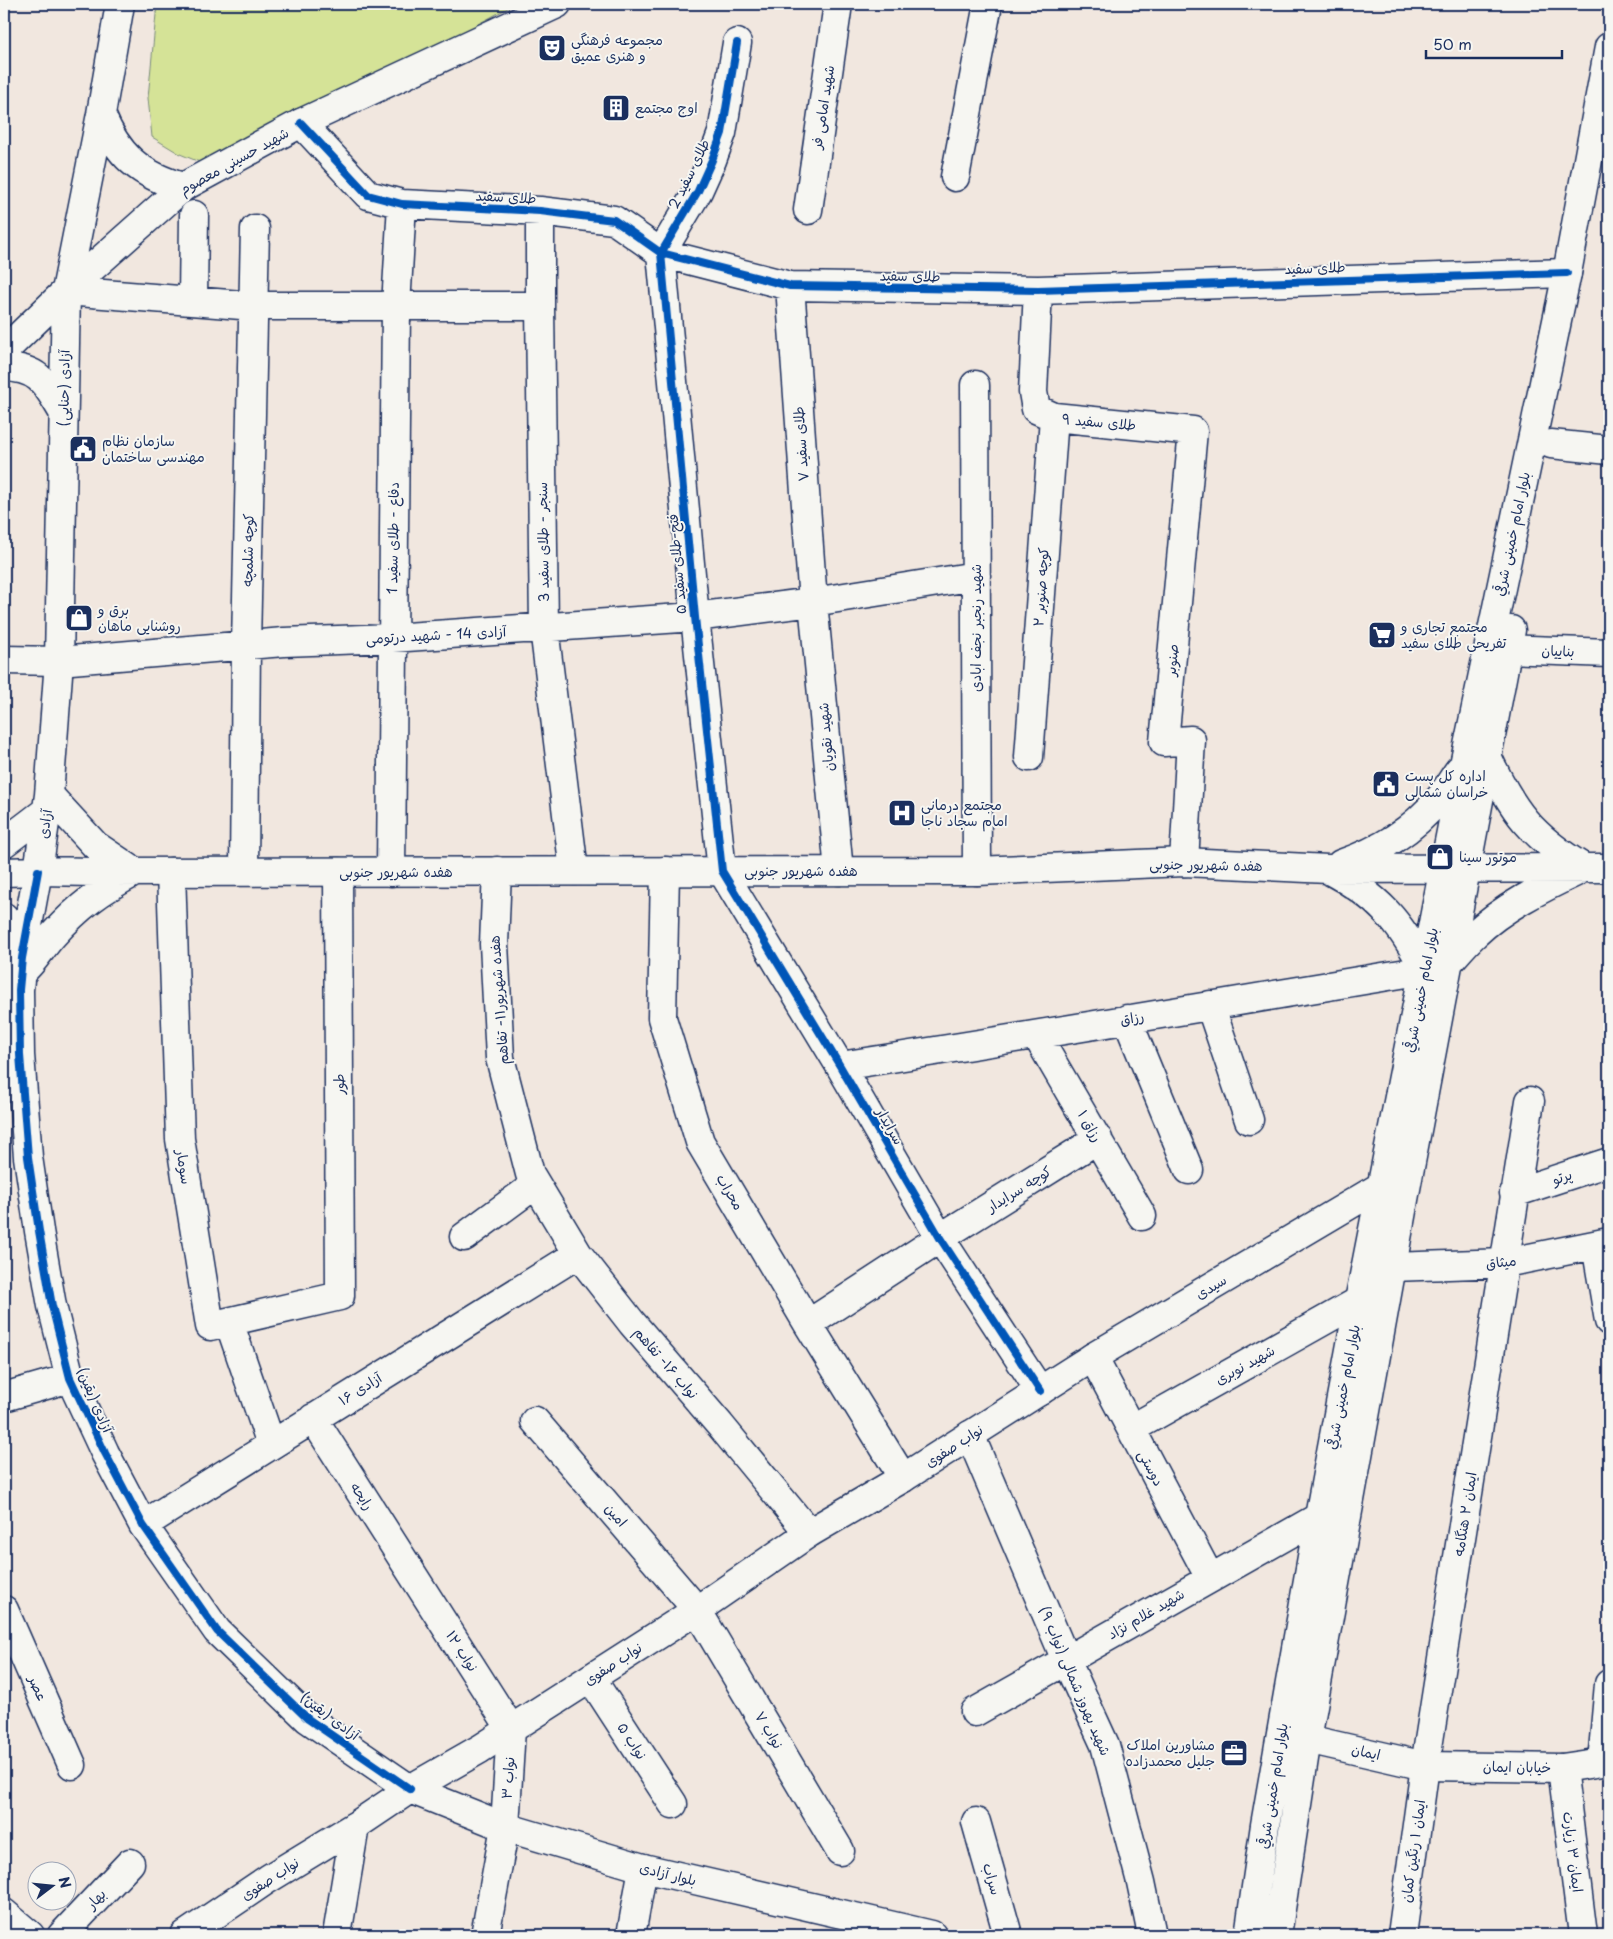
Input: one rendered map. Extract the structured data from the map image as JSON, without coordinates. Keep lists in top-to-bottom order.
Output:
{
  "streets": {
    "street": [
      "شهید امامی فر",
      "شهید حسینی معصوم",
      "طلای سفید 2",
      "طلای سفید",
      "آزادی (حنایی)",
      "طلای سفید ۹",
      "طلای سفید ۷",
      "بلوار امام خمینی شرقي",
      "دفاع - طلای سفید 1",
      "سنجر - طلای سفید 3",
      "کوچه شلمچه",
      "فتح-طلای سفید ۵",
      "کوچه صنوبر ۲",
      "شهید رنجبر نجف ابادی",
      "آزادی 14 - شهید درتومی",
      "بناییان",
      "صنوبر",
      "شهید نقویان",
      "آزادی",
      "هفده شهریور جنوبی",
      "هفده شهریور۱۱- تفاهم",
      "رزاق",
      "طور",
      "سرایدار",
      "رزاق ۱",
      "سومار",
      "پرتو",
      "کوچه سرایدار",
      "محراب",
      "میثاق",
      "سیدی",
      "نواب ۱۶- تفاهم",
      "شهید نوبری",
      "آزادی ۱۶",
      "آزادی (یقین)",
      "نواب صفوی",
      "دوستی",
      "رایحه",
      "ایمان ۲ هنگامه",
      "امین",
      "شهید غلام نژاد",
      "نواب ۱‍۲",
      "شهید بهروز شمالی (نواب ۹)",
      "عصر",
      "نواب ۷",
      "نواب ۵",
      "ایمان",
      "خیابان ایمان",
      "نواب ۳",
      "ایمان ۱ رنگین کمان",
      "ایمان ۳ زیارت",
      "بلوار آزادی",
      "سراب",
      "بهار"
    ]
  },
  "crossings": [
    ["شهید حسینی معصوم", "طلای سفید"],
    ["شهید حسینی معصوم", "آزادی (حنایی)"],
    ["طلای سفید 2", "طلای سفید"],
    ["طلای سفید 2", "فتح-طلای سفید ۵"],
    ["طلای سفید", "طلای سفید ۹"],
    ["طلای سفید", "طلای سفید ۷"],
    ["طلای سفید", "بلوار امام خمینی شرقي"],
    ["طلای سفید", "دفاع - طلای سفید 1"],
    ["طلای سفید", "سنجر - طلای سفید 3"],
    ["طلای سفید", "فتح-طلای سفید ۵"],
    ["آزادی (حنایی)", "آزادی 14 - شهید درتومی"],
    ["آزادی (حنایی)", "آزادی"],
    ["طلای سفید ۹", "کوچه صنوبر ۲"],
    ["طلای سفید ۹", "صنوبر"],
    ["طلای سفید ۷", "آزادی 14 - شهید درتومی"],
    ["طلای سفید ۷", "شهید نقویان"],
    ["بلوار امام خمینی شرقي", "بناییان"],
    ["بلوار امام خمینی شرقي", "هفده شهریور جنوبی"],
    ["بلوار امام خمینی شرقي", "رزاق"],
    ["بلوار امام خمینی شرقي", "میثاق"],
    ["بلوار امام خمینی شرقي", "سیدی"],
    ["بلوار امام خمینی شرقي", "شهید نوبری"],
    ["بلوار امام خمینی شرقي", "شهید غلام نژاد"],
    ["بلوار امام خمینی شرقي", "ایمان"],
    ["دفاع - طلای سفید 1", "آزادی 14 - شهید درتومی"],
    ["دفاع - طلای سفید 1", "هفده شهریور جنوبی"],
    ["سنجر - طلای سفید 3", "آزادی 14 - شهید درتومی"],
    ["سنجر - طلای سفید 3", "هفده شهریور جنوبی"],
    ["کوچه شلمچه", "آزادی 14 - شهید درتومی"],
    ["کوچه شلمچه", "هفده شهریور جنوبی"],
    ["فتح-طلای سفید ۵", "آزادی 14 - شهید درتومی"],
    ["فتح-طلای سفید ۵", "هفده شهریور جنوبی"],
    ["فتح-طلای سفید ۵", "سرایدار"],
    ["شهید رنجبر نجف ابادی", "آزادی 14 - شهید درتومی"],
    ["شهید رنجبر نجف ابادی", "هفده شهریور جنوبی"],
    ["آزادی 14 - شهید درتومی", "شهید نقویان"],
    ["صنوبر", "هفده شهریور جنوبی"],
    ["شهید نقویان", "هفده شهریور جنوبی"],
    ["آزادی", "هفده شهریور جنوبی"],
    ["آزادی", "آزادی (یقین)"],
    ["هفده شهریور جنوبی", "هفده شهریور۱۱- تفاهم"],
    ["هفده شهریور جنوبی", "طور"],
    ["هفده شهریور جنوبی", "سرایدار"],
    ["هفده شهریور جنوبی", "سومار"],
    ["هفده شهریور جنوبی", "محراب"],
    ["هفده شهریور جنوبی", "آزادی (یقین)"],
    ["هفده شهریور۱۱- تفاهم", "نواب ۱۶- تفاهم"],
    ["رزاق", "سرایدار"],
    ["رزاق", "رزاق ۱"],
    ["طور", "سومار"],
    ["سرایدار", "کوچه سرایدار"],
    ["سرایدار", "سیدی"],
    ["سرایدار", "نواب صفوی"],
    ["رزاق ۱", "کوچه سرایدار"],
    ["پرتو", "ایمان ۲ هنگامه"],
    ["کوچه سرایدار", "محراب"],
    ["محراب", "نواب صفوی"],
    ["میثاق", "ایمان ۲ هنگامه"],
    ["سیدی", "نواب صفوی"],
    ["سیدی", "دوستی"],
    ["نواب ۱۶- تفاهم", "آزادی ۱۶"],
    ["نواب ۱۶- تفاهم", "نواب صفوی"],
    ["شهید نوبری", "دوستی"],
    ["آزادی ۱۶", "آزادی (یقین)"],
    ["آزادی ۱۶", "رایحه"],
    ["آزادی (یقین)", "نواب صفوی"],
    ["آزادی (یقین)", "بلوار آزادی"],
    ["نواب صفوی", "امین"],
    ["نواب صفوی", "نواب ۱‍۲"],
    ["نواب صفوی", "شهید بهروز شمالی (نواب ۹)"],
    ["نواب صفوی", "نواب ۷"],
    ["نواب صفوی", "نواب ۵"],
    ["نواب صفوی", "نواب ۳"],
    ["نواب صفوی", "بلوار آزادی"],
    ["دوستی", "شهید غلام نژاد"],
    ["رایحه", "نواب ۱‍۲"],
    ["ایمان ۲ هنگامه", "ایمان"],
    ["ایمان ۲ هنگامه", "خیابان ایمان"],
    ["ایمان ۲ هنگامه", "ایمان ۱ رنگین کمان"],
    ["امین", "نواب ۷"],
    ["شهید غلام نژاد", "شهید بهروز شمالی (نواب ۹)"],
    ["نواب ۱‍۲", "نواب ۳"],
    ["ایمان", "خیابان ایمان"],
    ["ایمان", "ایمان ۱ رنگین کمان"],
    ["خیابان ایمان", "ایمان ۱ رنگین کمان"],
    ["خیابان ایمان", "ایمان ۳ زیارت"],
    ["نواب ۳", "بلوار آزادی"]
  ],
  "places": {
    "theatre": ["مجموعه فرهنگی و هنری عمیق"],
    "building": ["اوج مجتمع"],
    "public building": ["سازمان نظام مهندسی ساختمان", "اداره کل پست خراسان شمالی"],
    "shop": ["برق و روشنایی ماهان", "موتور سینا"],
    "supermarket": ["مجتمع تجاری و تفریحی طلای سفید"],
    "hospital": ["مجتمع درمانی امام سجاد ناجا"],
    "office": ["مشاورین املاک جلیل محمدزاده"]
  },
  "scale_bar": "50 m",
  "north": "right"
}
